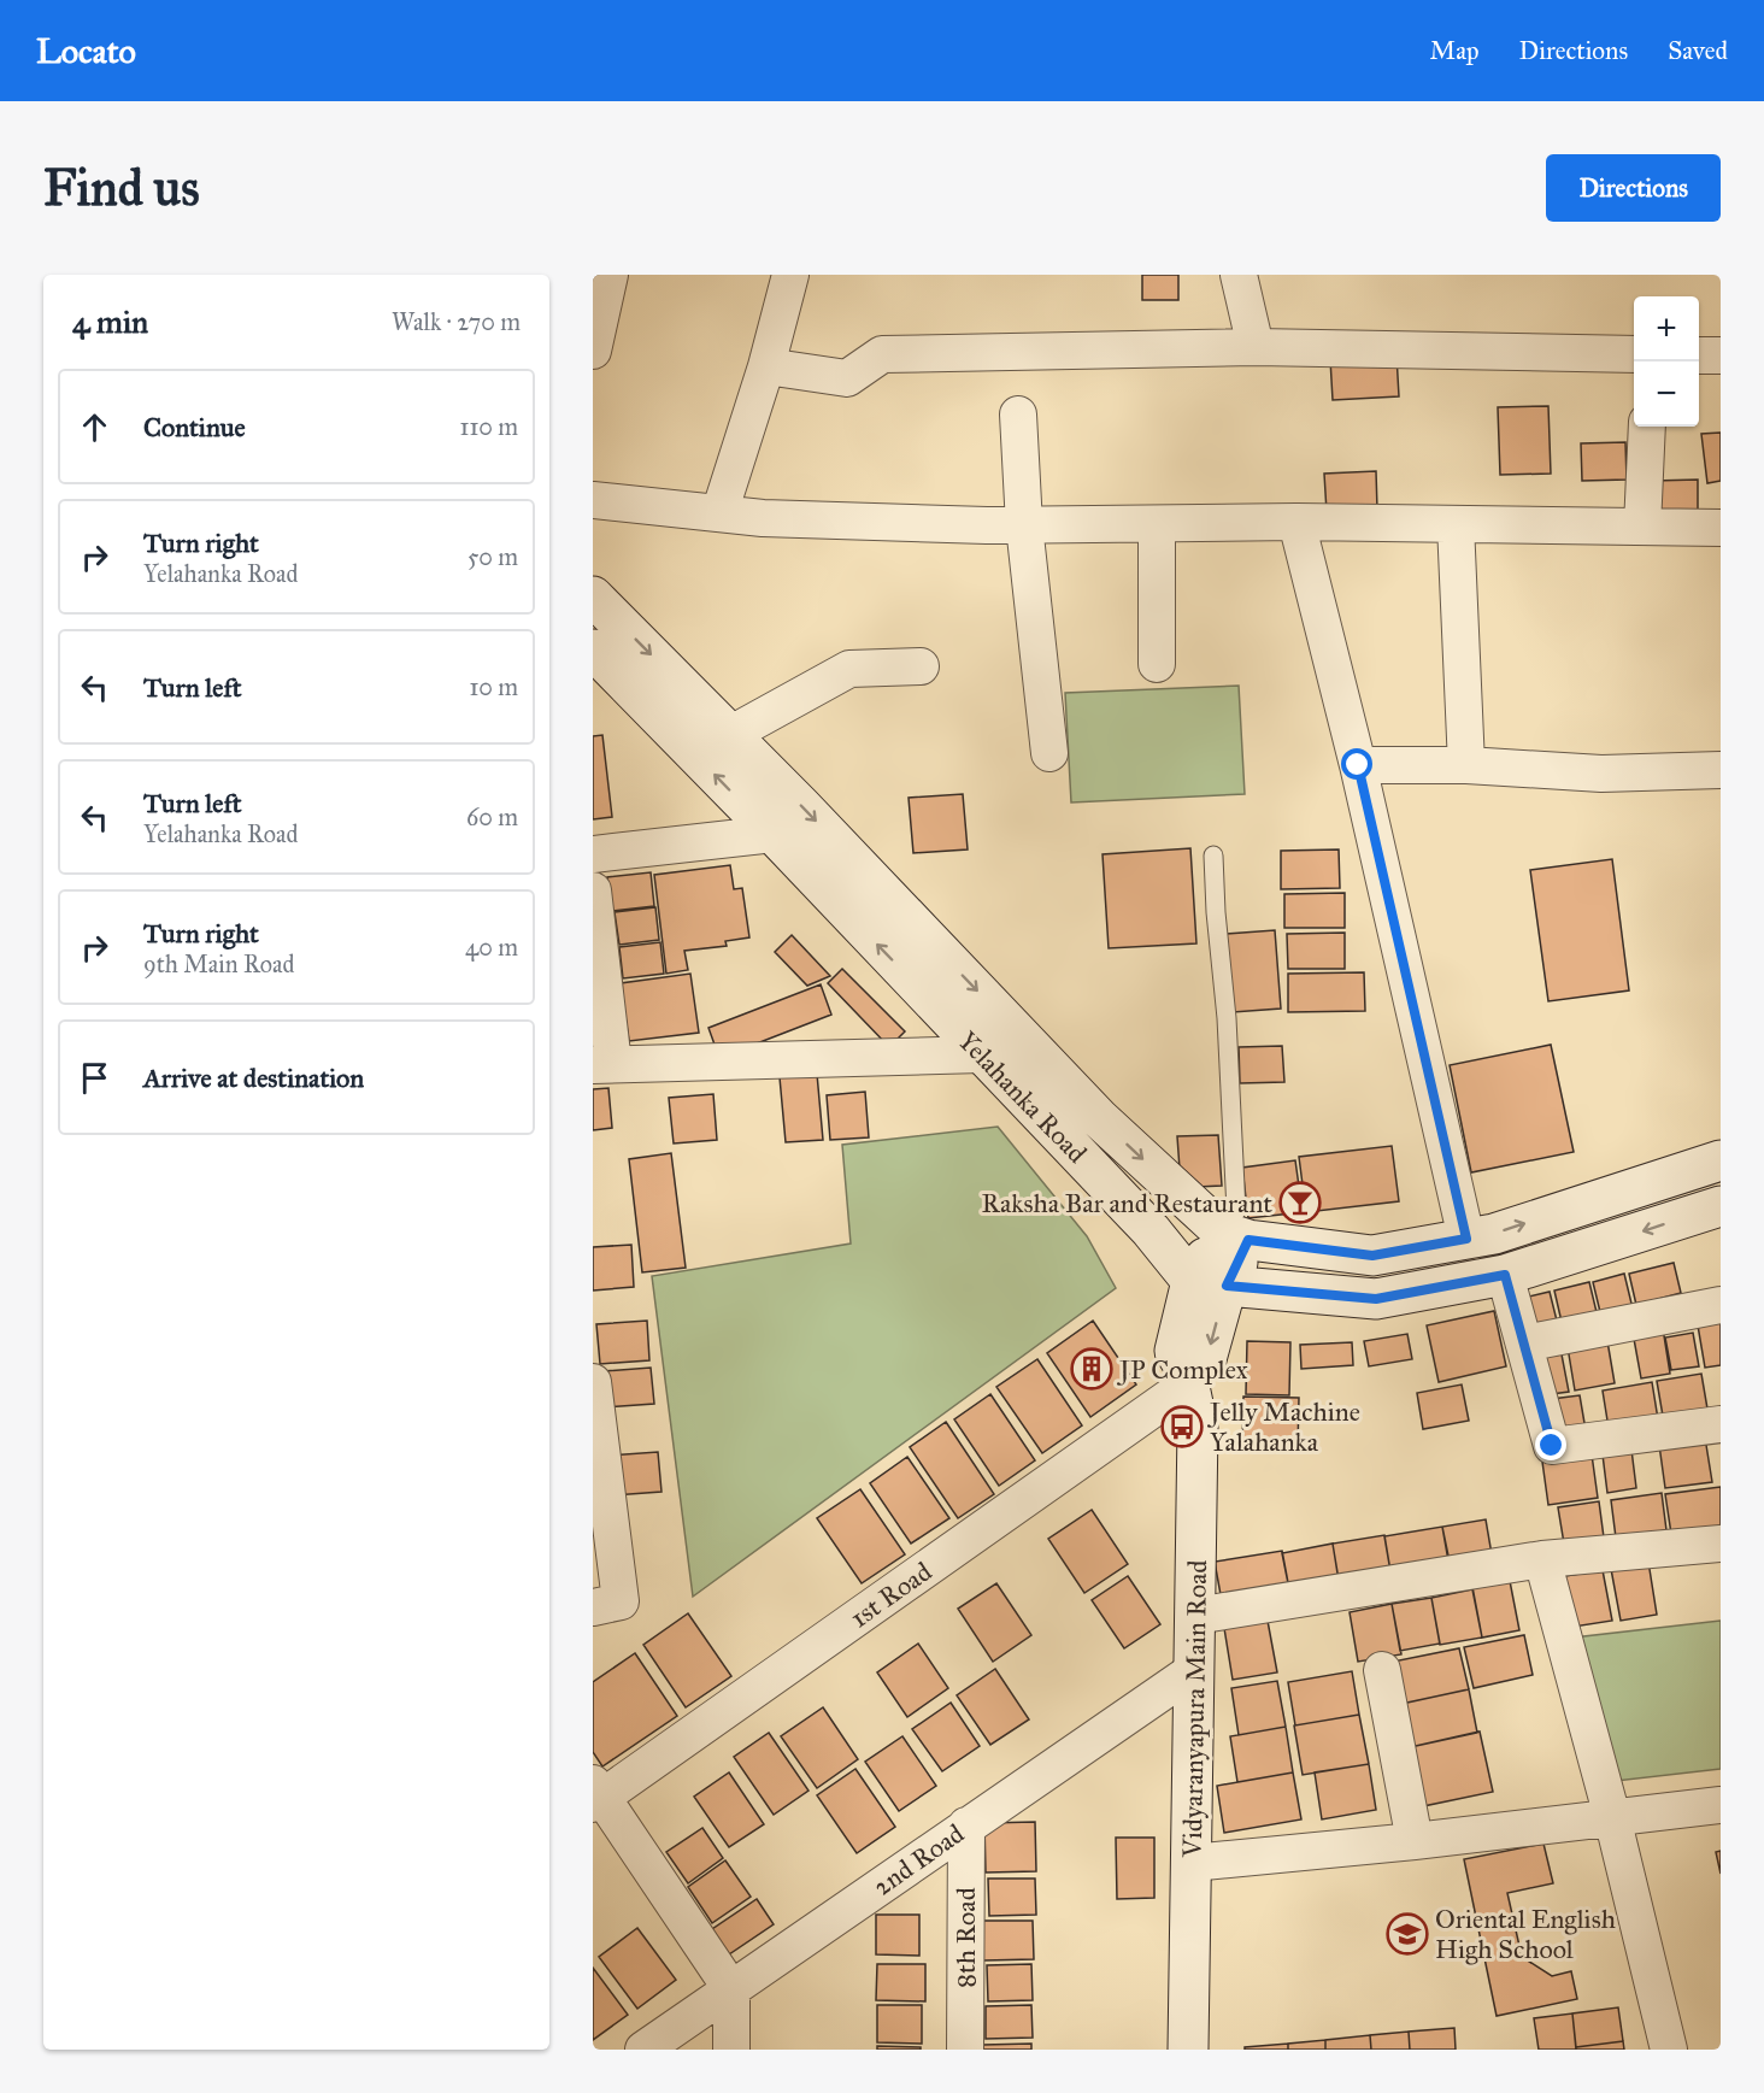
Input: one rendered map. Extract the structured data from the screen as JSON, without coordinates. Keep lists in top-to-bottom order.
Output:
{
  "streets": {
    "main road": ["Yelahanka Road", "Vidyaranyapura Main Road"],
    "street": ["1st Road", "2nd Road", "8th Road"]
  },
  "crossings": [
    ["1st Road", "Vidyaranyapura Main Road"],
    ["Vidyaranyapura Main Road", "2nd Road"],
    ["2nd Road", "8th Road"]
  ],
  "places": {
    "bar": ["Raksha Bar and Restaurant"],
    "building": ["JP Complex"],
    "bus stop": ["Jelly Machine Yalahanka"],
    "school or university": ["Oriental English High School"]
  },
  "page": {
    "header": "Locato",
    "nav": ["Map", "Directions", "Saved"],
    "buttons": "Directions",
    "title": "Find us",
    "heading": ["4 min", "Walk · 270 m"],
    "map_buttons": ["+", "−"],
    "list": [
      ["Continue", "110 m"],
      ["Turn right", "Yelahanka Road", "50 m"],
      ["Turn left", "10 m"],
      ["Turn left", "Yelahanka Road", "60 m"],
      ["Turn right", "9th Main Road", "40 m"],
      "Arrive at destination"
    ]
  }
}
